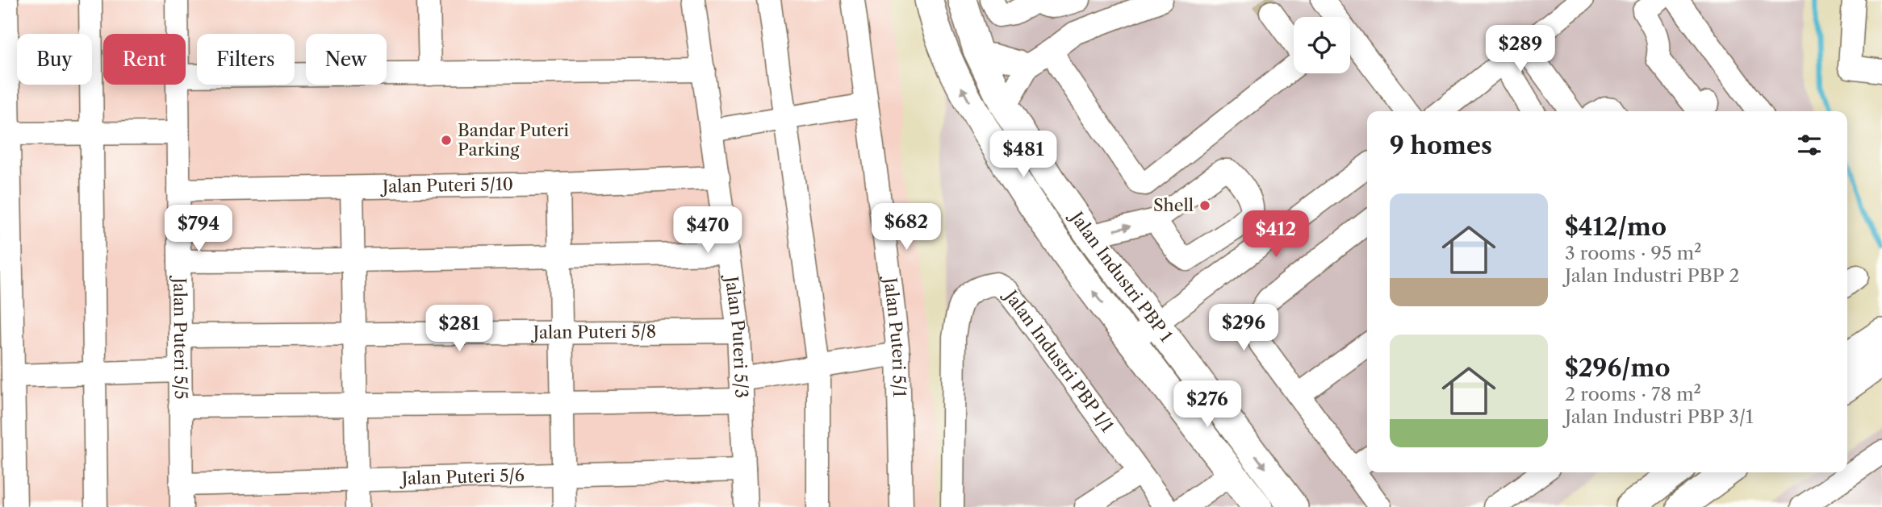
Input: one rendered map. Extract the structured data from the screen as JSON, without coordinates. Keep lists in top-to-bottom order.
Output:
{
  "streets": {
    "main road": ["Jalan Industri PBP 1"],
    "street": [
      "Jalan Puteri 5/10",
      "Jalan Puteri 5/8",
      "Jalan Puteri 5/3",
      "Jalan Puteri 5/1",
      "Jalan Puteri 5/5",
      "Jalan Industri PBP 1/1",
      "Jalan Puteri 5/6"
    ]
  },
  "crossings": [
    ["Jalan Puteri 5/10", "Jalan Puteri 5/3"],
    ["Jalan Puteri 5/10", "Jalan Puteri 5/5"],
    ["Jalan Puteri 5/8", "Jalan Puteri 5/3"],
    ["Jalan Puteri 5/8", "Jalan Puteri 5/5"],
    ["Jalan Puteri 5/3", "Jalan Puteri 5/6"],
    ["Jalan Puteri 5/5", "Jalan Puteri 5/6"]
  ],
  "places": ["Bandar Puteri Parking", "Shell"],
  "page": {
    "price": [
      "$289",
      "$481",
      "$682",
      "$794",
      "$470",
      "$412",
      "$296",
      "$281",
      "$276"
    ],
    "chip": [
      "Buy",
      "Rent",
      "Filters",
      "New"
    ],
    "heading": "9 homes",
    "list": [
      {
        "name": "$412/mo",
        "note": "3 rooms · 95 m² · Jalan Industri PBP 2"
      },
      {
        "name": "$296/mo",
        "note": "2 rooms · 78 m² · Jalan Industri PBP 3/1"
      }
    ]
  }
}
